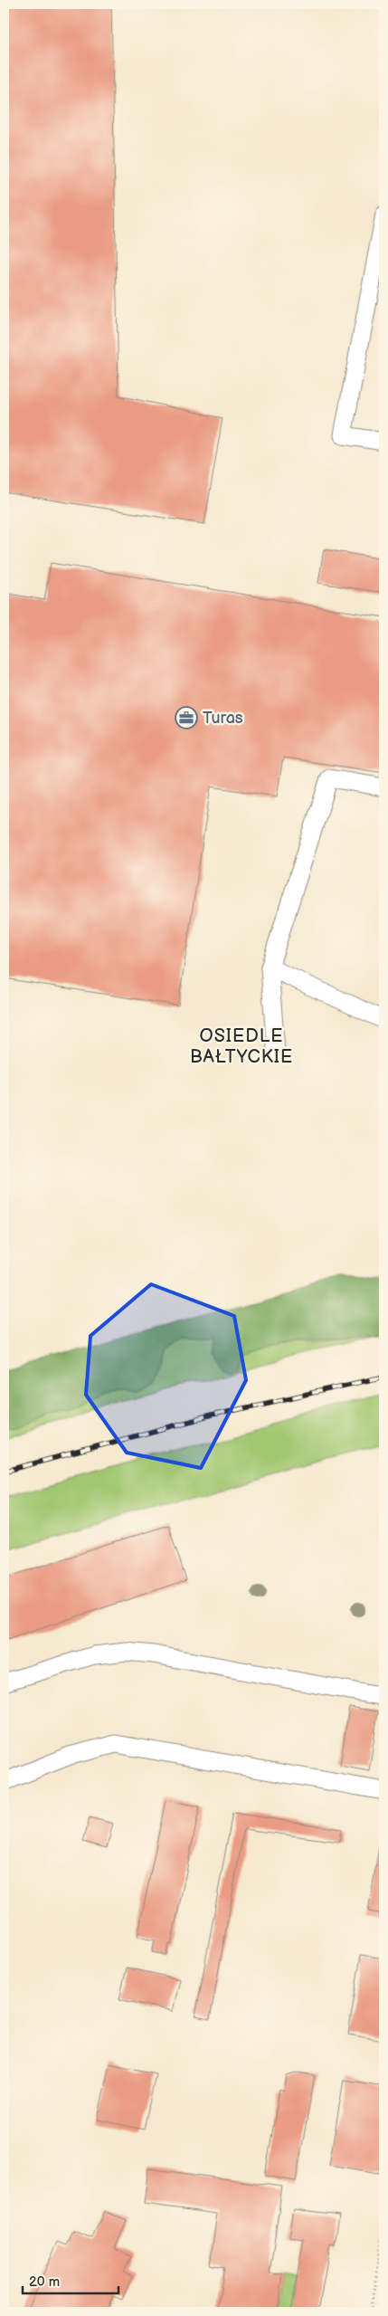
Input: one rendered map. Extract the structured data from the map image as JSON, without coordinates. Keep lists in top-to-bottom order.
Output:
{
  "districts": ["OSIEDLE BAŁTYCKIE"],
  "places": {
    "office": ["Turas"]
  },
  "scale_bar": "20 m"
}
